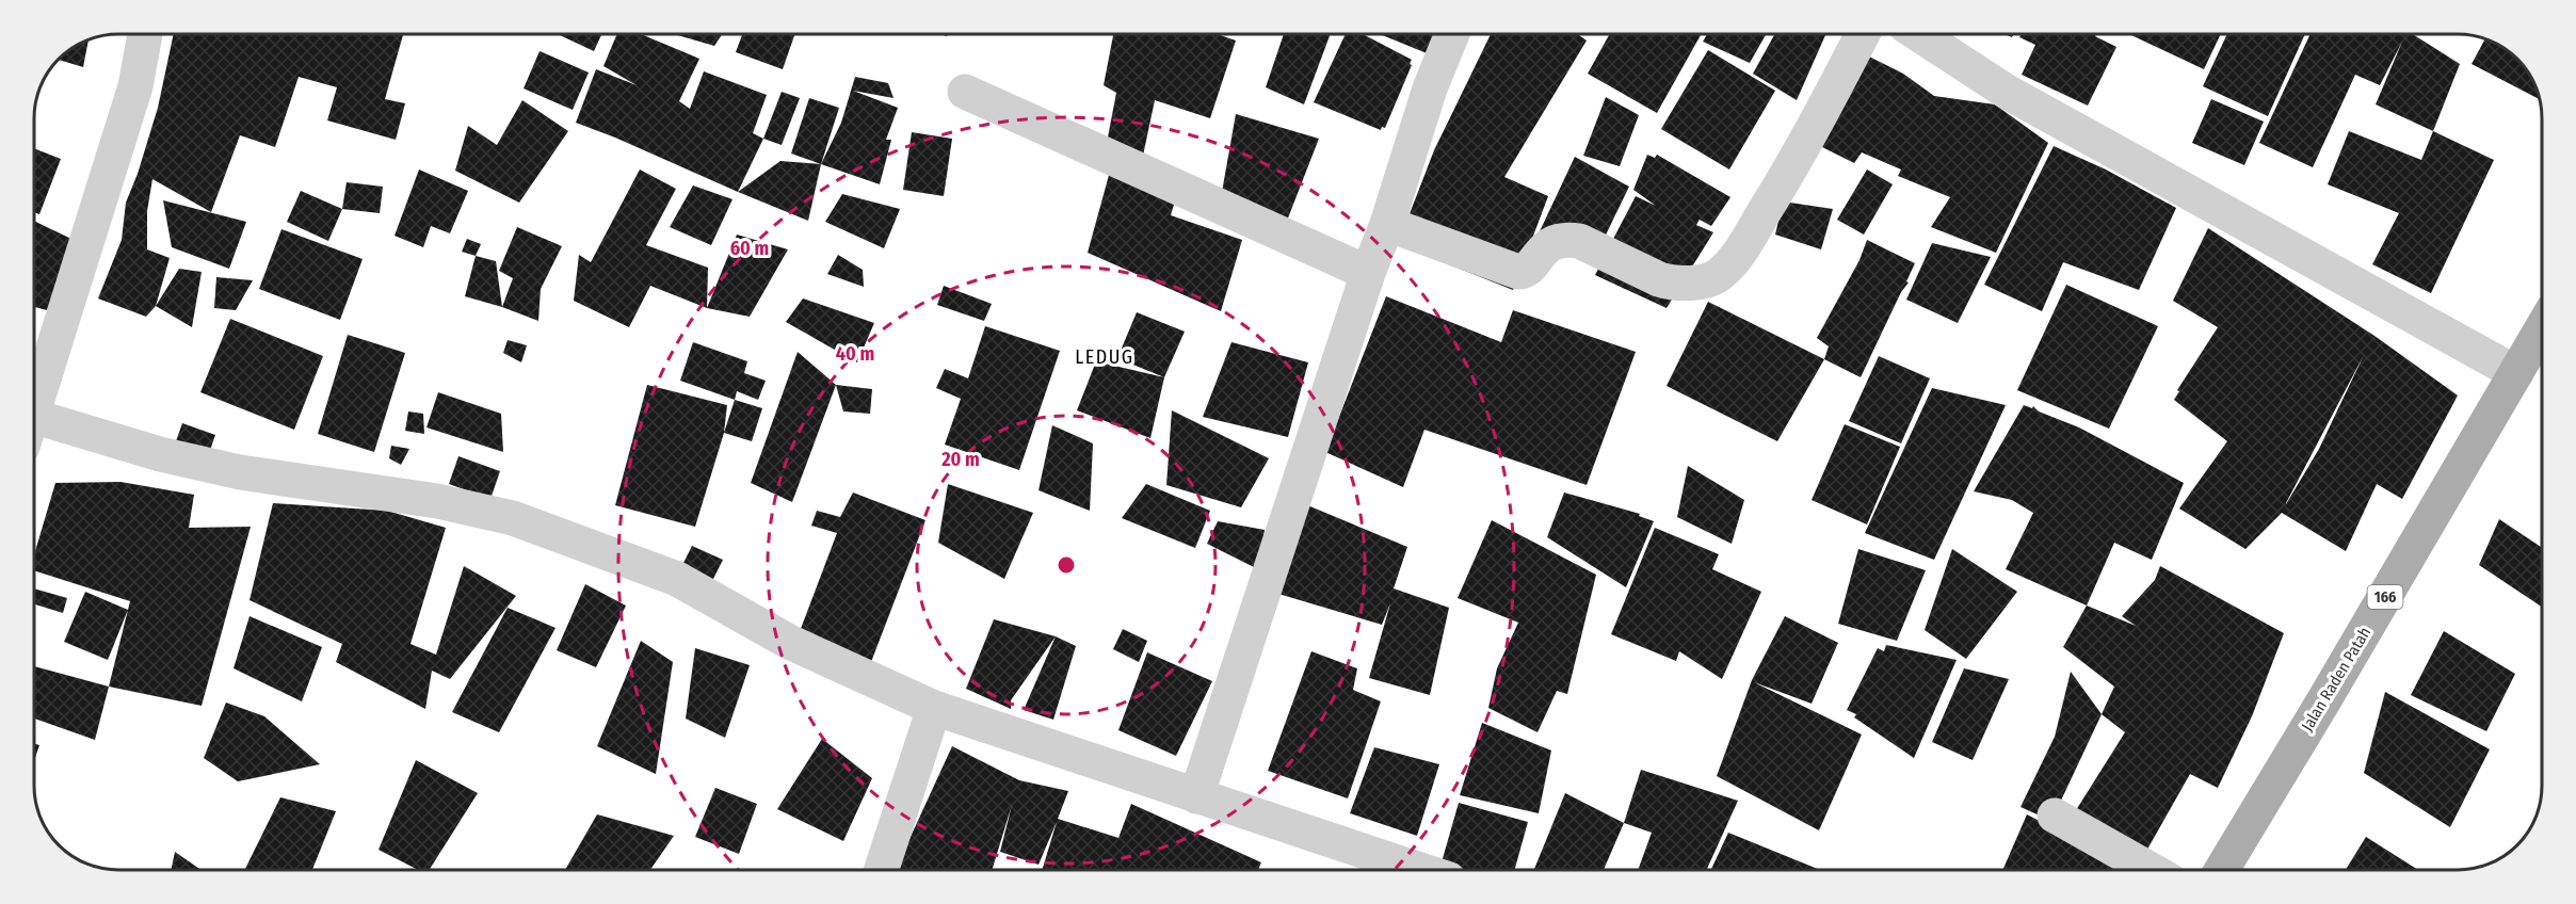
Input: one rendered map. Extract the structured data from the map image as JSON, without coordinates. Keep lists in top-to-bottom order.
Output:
{
  "streets": {
    "main road": ["166", "Jalan Raden Patah"]
  },
  "districts": ["LEDUG"],
  "rings": ["60 m", "40 m", "20 m"]
}
